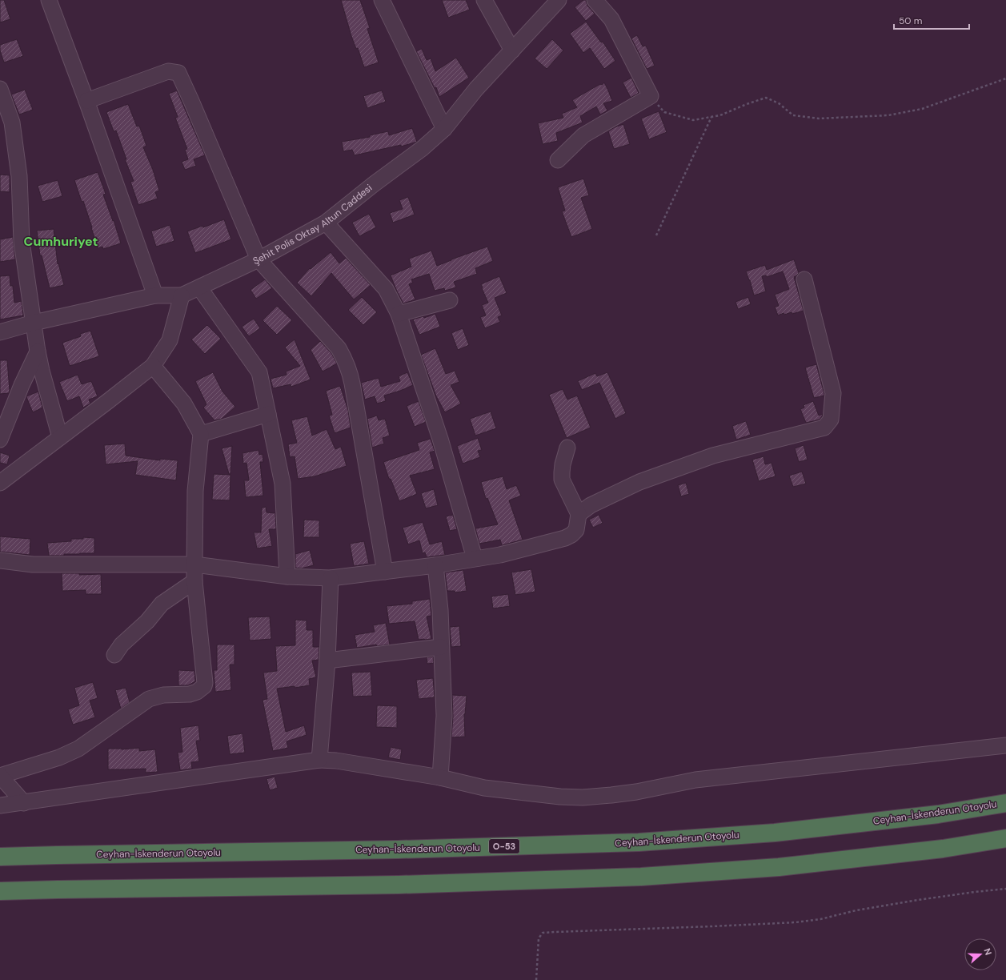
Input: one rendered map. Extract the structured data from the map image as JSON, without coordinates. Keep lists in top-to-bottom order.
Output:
{
  "streets": {
    "highway": ["Ceyhan-İskenderun Otoyolu", "O-53"],
    "street": ["Şehit Polis Oktay Altun Caddesi"]
  },
  "districts": ["Cumhuriyet"],
  "scale_bar": "50 m",
  "north": "right"
}
